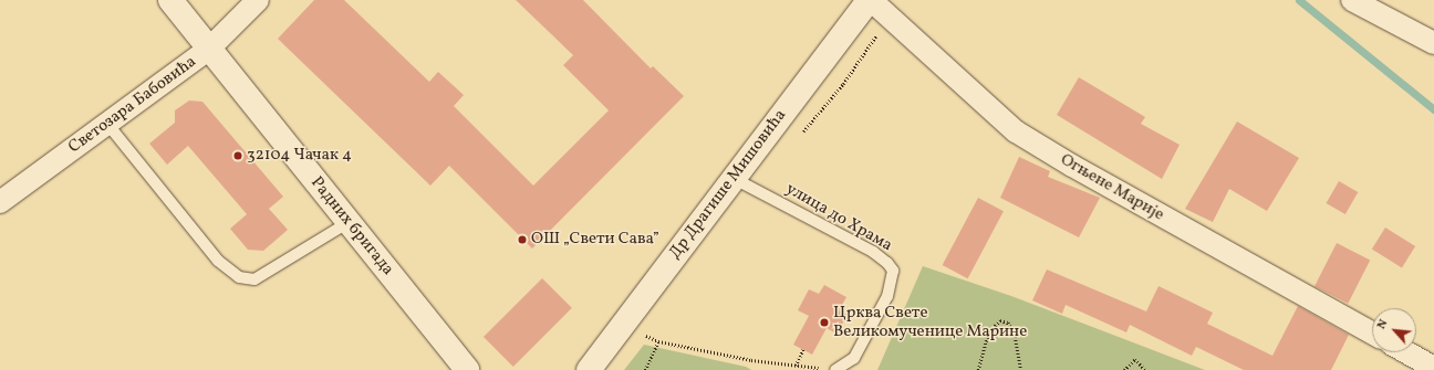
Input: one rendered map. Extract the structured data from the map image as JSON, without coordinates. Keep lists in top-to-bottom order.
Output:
{
  "streets": {
    "street": [
      "Светозара Бабовића",
      "Др Драгише Мишовића",
      "Огњене Марије",
      "Радних бригада"
    ],
    "lane": ["улица до Храма"]
  },
  "crossings": [
    ["Светозара Бабовића", "Радних бригада"],
    ["Др Драгише Мишовића", "Огњене Марије"],
    ["Др Драгише Мишовића", "улица до Храма"]
  ],
  "places": ["32104 Чачак 4", "ОШ „Свети Сава”", "Црква Свете Великомученице Марине"],
  "north": "top left"
}
